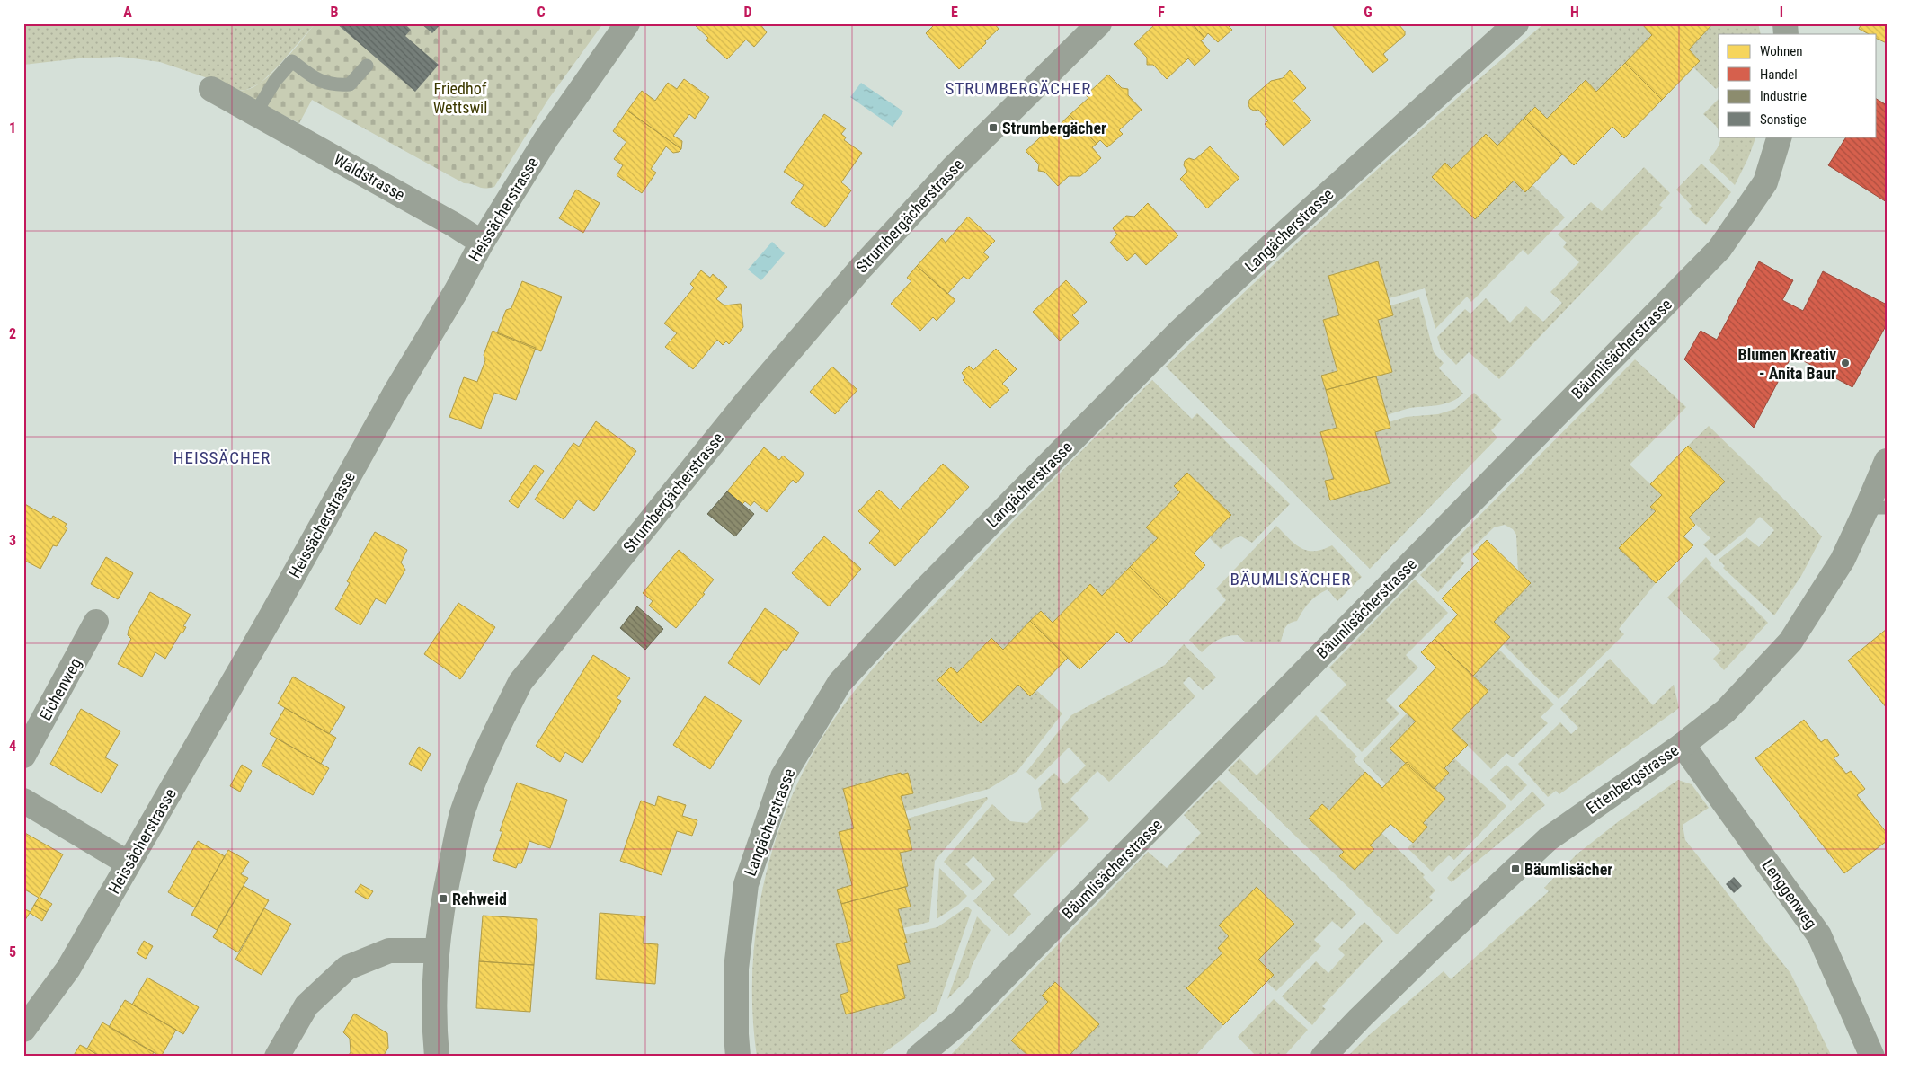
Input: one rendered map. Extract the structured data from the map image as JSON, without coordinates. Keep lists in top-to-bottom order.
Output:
{
  "streets": {
    "street": [
      "Waldstrasse",
      "Heissächerstrasse",
      "Strumbergächerstrasse",
      "Langächerstrasse",
      "Bäumlisächerstrasse",
      "Eichenweg",
      "Ettenbergstrasse",
      "Lenggenweg"
    ]
  },
  "crossings": [
    ["Waldstrasse", "Heissächerstrasse"],
    ["Ettenbergstrasse", "Lenggenweg"]
  ],
  "districts": ["STRUMBERGÄCHER", "HEISSÄCHER", "BÄUMLISÄCHER"],
  "parks": ["Friedhof Wettswil"],
  "places": {
    "transit": ["Strumbergächer", "Bäumlisächer", "Rehweid"],
    "other": ["Blumen Kreativ - Anita Baur"]
  },
  "legend": [
    "Wohnen",
    "Handel",
    "Industrie",
    "Sonstige"
  ],
  "grid": {
    "columns": [
      "A",
      "B",
      "C",
      "D",
      "E",
      "F",
      "G",
      "H",
      "I"
    ],
    "rows": [
      "1",
      "2",
      "3",
      "4",
      "5"
    ]
  }
}
